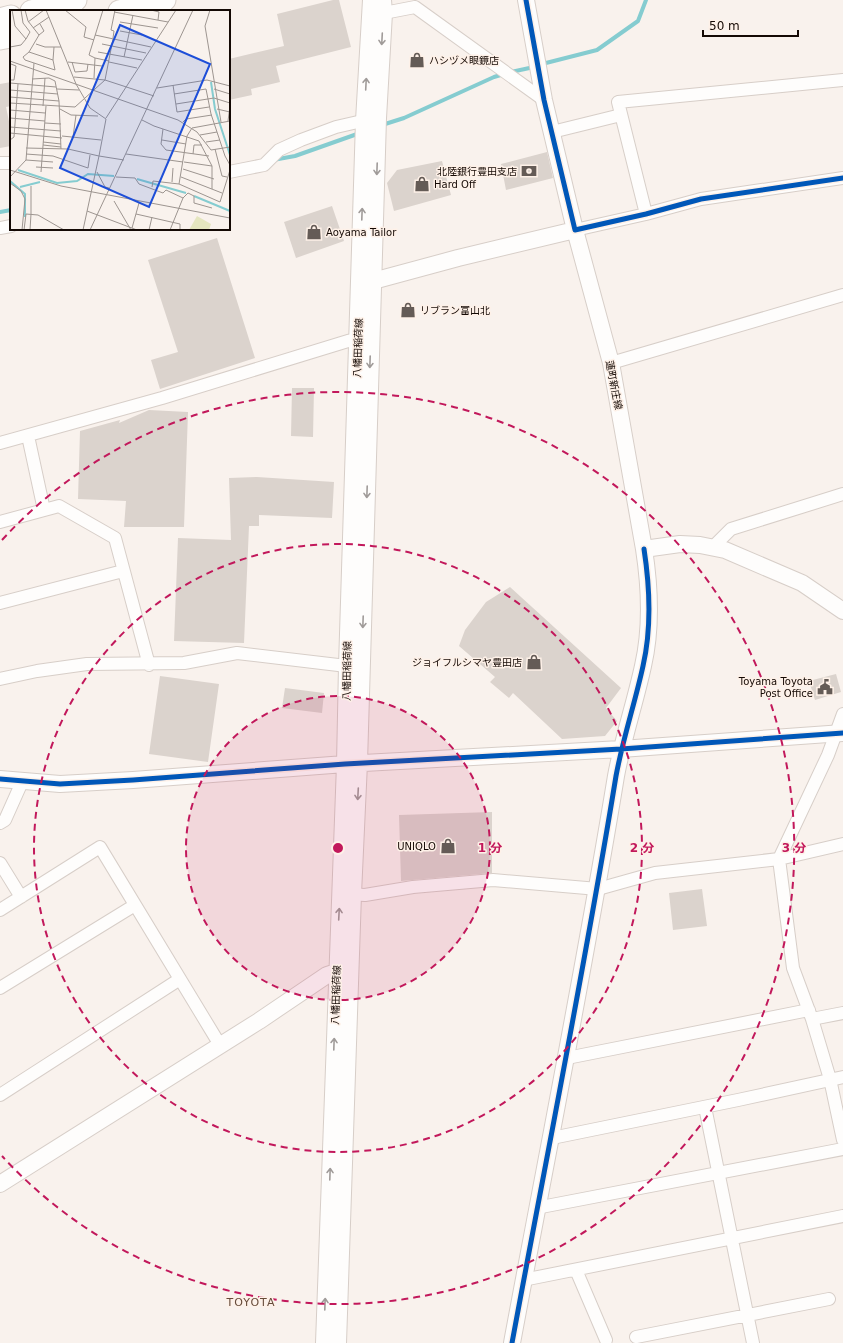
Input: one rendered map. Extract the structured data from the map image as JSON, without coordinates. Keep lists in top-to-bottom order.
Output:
{
  "streets": {
    "main road": ["八幡田稲荷線", "蓮町新庄線"]
  },
  "districts": ["TOYOTA"],
  "places": {
    "shop": [
      "ハシヅメ眼鏡店",
      "Hard Off",
      "Aoyama Tailor",
      "リブラン富山北",
      "ジョイフルシマヤ豊田店",
      "UNIQLO"
    ],
    "bank": ["北陸銀行豊田支店"],
    "public building": ["Toyama Toyota Post Office"]
  },
  "scale_bar": "50 m",
  "rings": ["1 分", "2 分", "3 分"]
}
